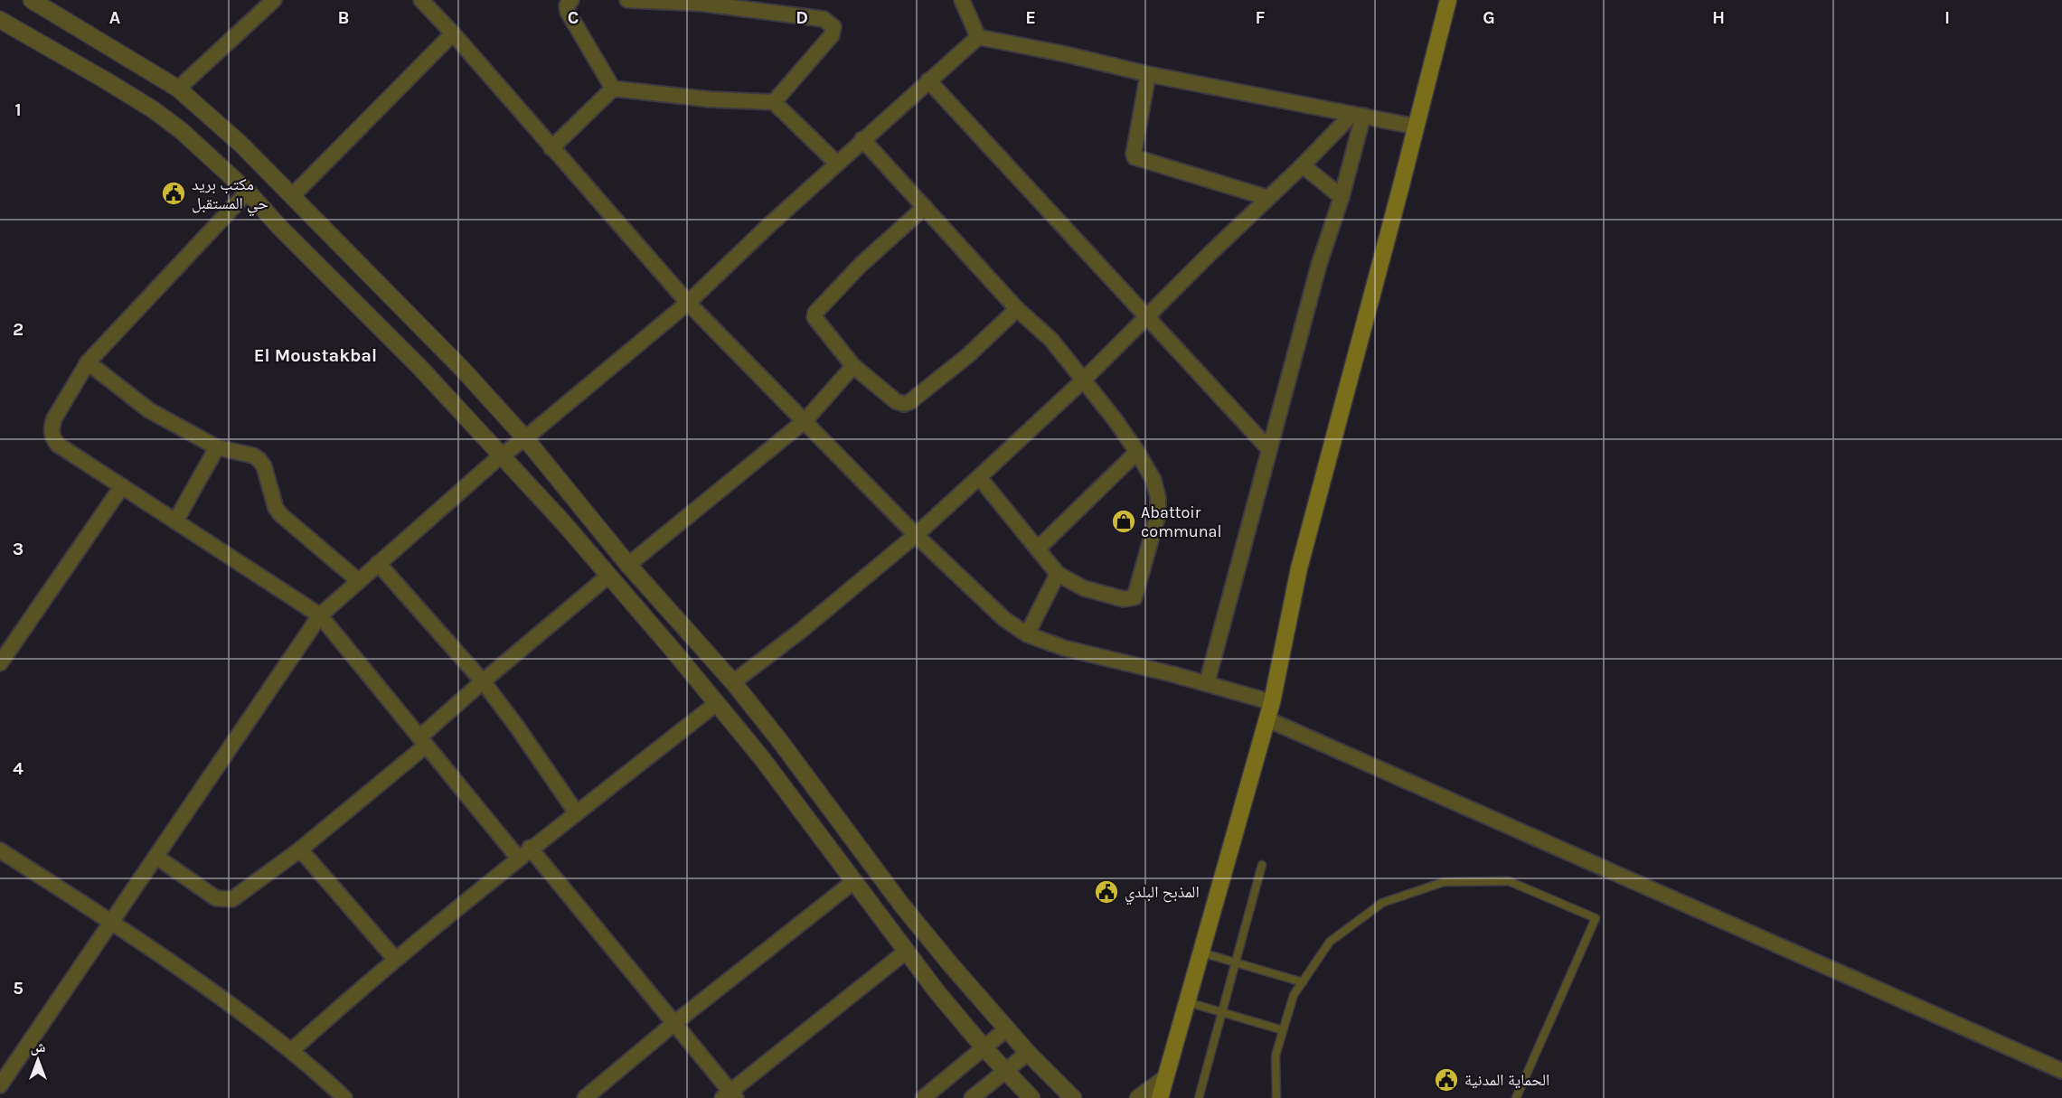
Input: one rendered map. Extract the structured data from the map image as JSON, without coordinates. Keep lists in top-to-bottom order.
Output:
{
  "districts": ["El Moustakbal"],
  "places": {
    "public building": ["مكتب بريد حي المستقبل", "المذبح البلدي", "الحماية المدنية"],
    "shop": ["Abattoir communal"]
  },
  "north": "top",
  "grid": {
    "columns": [
      "A",
      "B",
      "C",
      "D",
      "E",
      "F",
      "G",
      "H",
      "I"
    ],
    "rows": [
      "1",
      "2",
      "3",
      "4",
      "5"
    ]
  }
}
